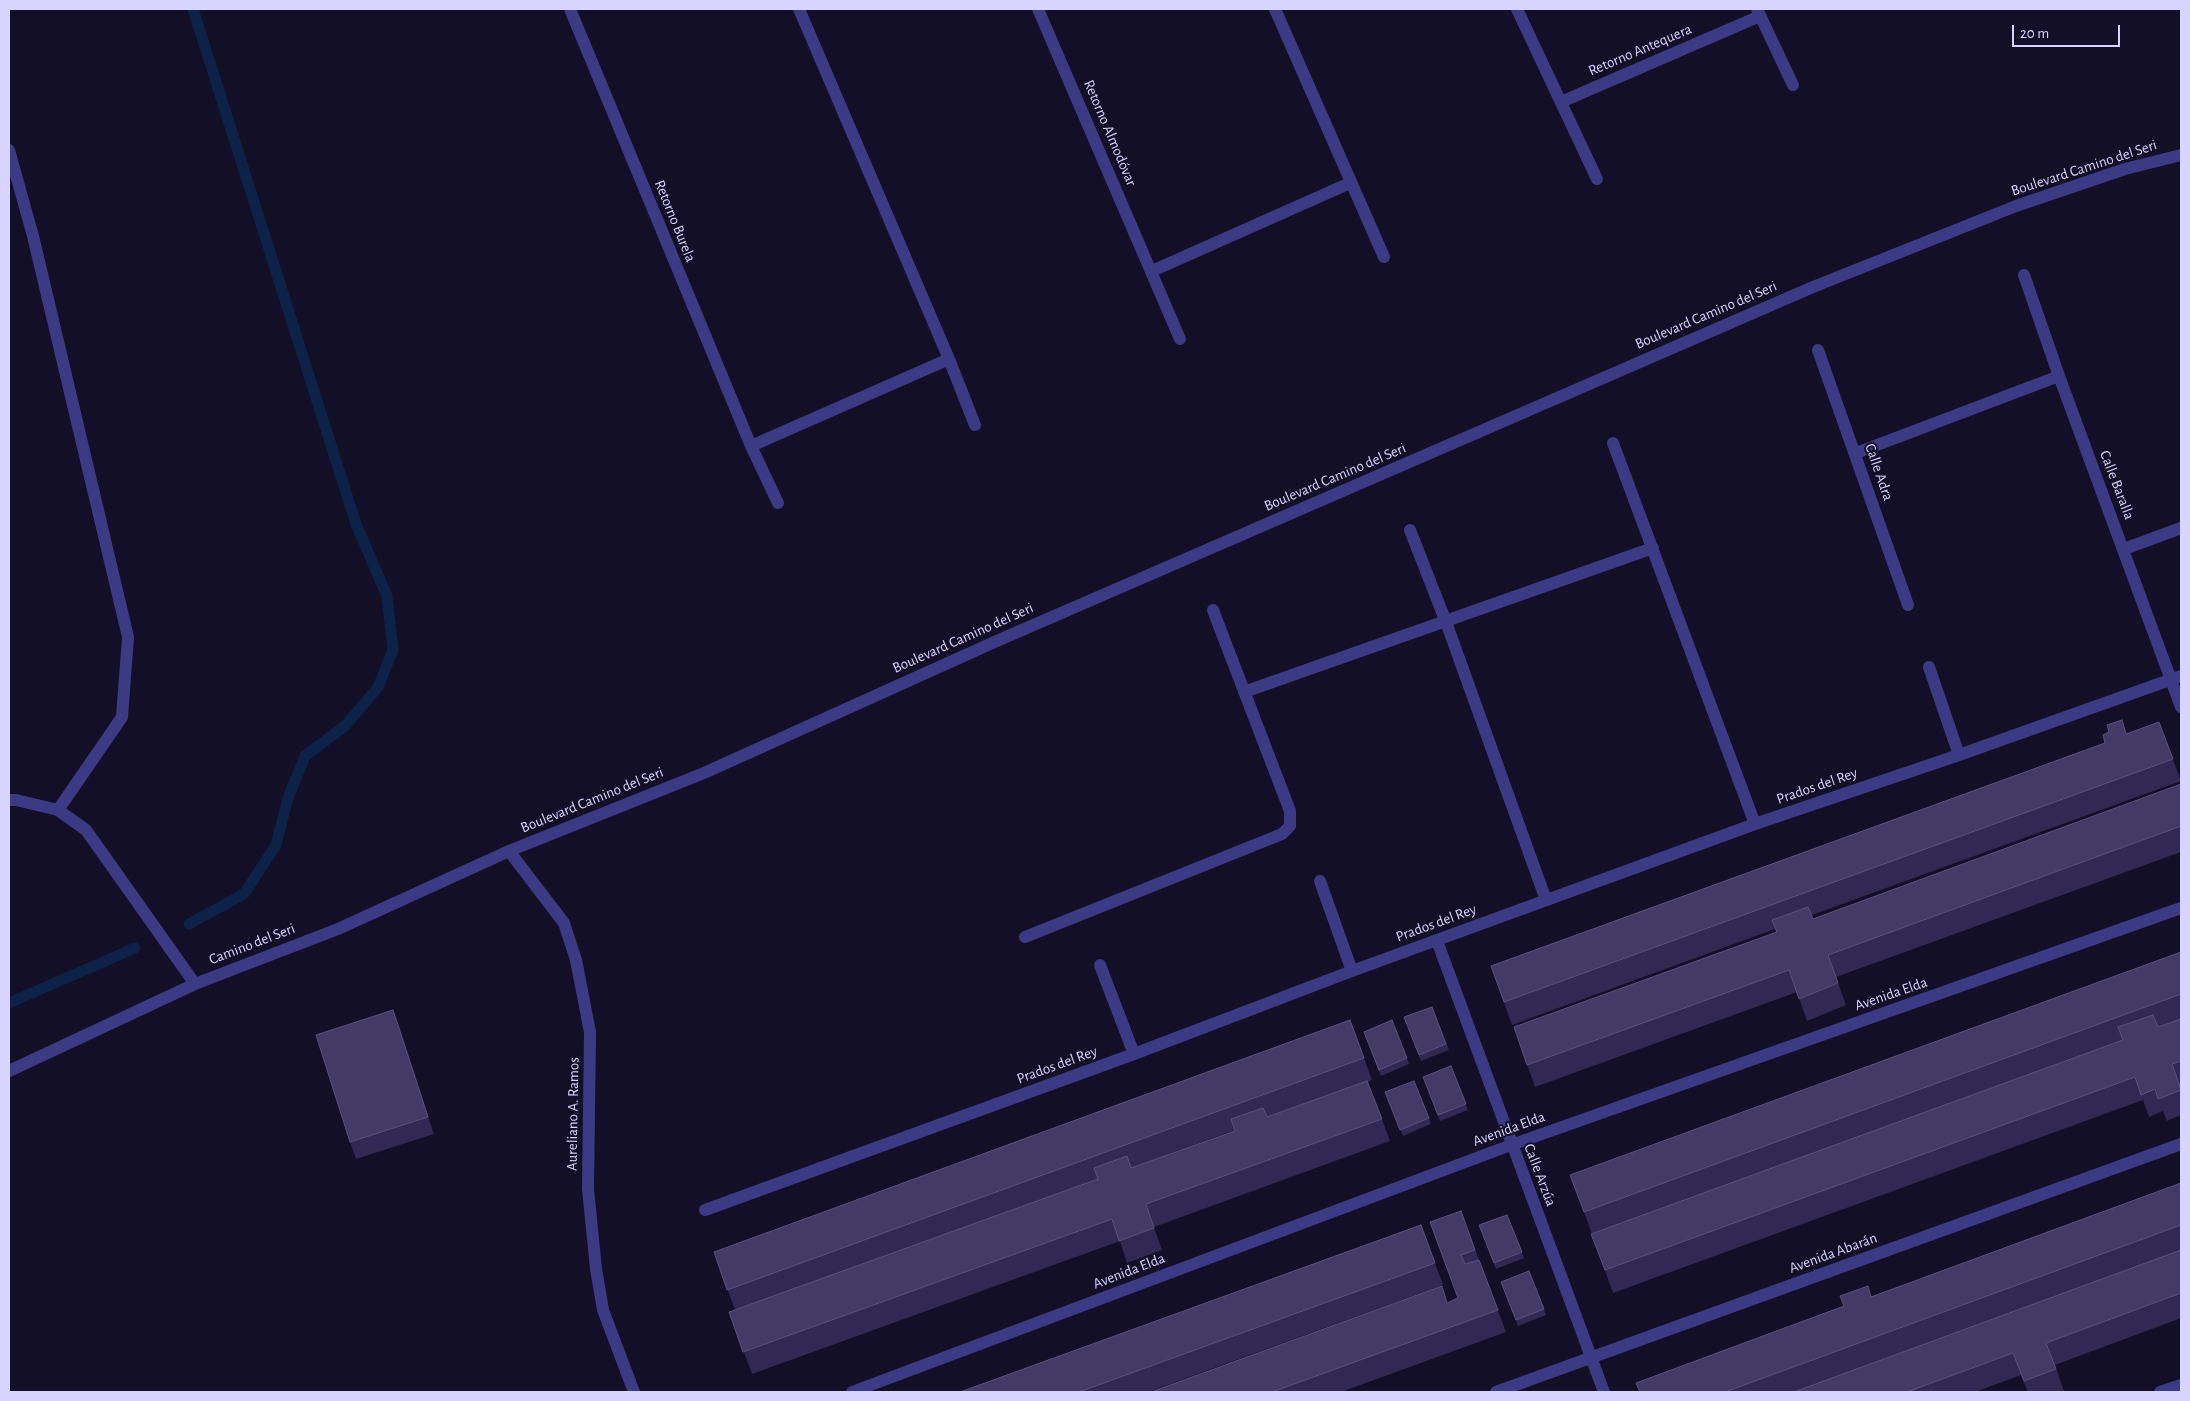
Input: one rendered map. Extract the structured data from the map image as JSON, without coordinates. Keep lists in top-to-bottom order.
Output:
{
  "streets": {
    "street": [
      "Retorno Antequera",
      "Retorno Almodóvar",
      "Boulevard Camino del Seri",
      "Retorno Burela",
      "Calle Adra",
      "Calle Baralla",
      "Prados del Rey",
      "Camino del Seri",
      "Avenida Elda",
      "Aureliano A. Ramos",
      "Calle Arzúa",
      "Avenida Abarán"
    ]
  },
  "crossings": [
    ["Boulevard Camino del Seri", "Camino del Seri"],
    ["Boulevard Camino del Seri", "Aureliano A. Ramos"],
    ["Calle Baralla", "Prados del Rey"],
    ["Prados del Rey", "Calle Arzúa"],
    ["Camino del Seri", "Aureliano A. Ramos"],
    ["Avenida Elda", "Calle Arzúa"],
    ["Calle Arzúa", "Avenida Abarán"]
  ],
  "scale_bar": "20 m"
}
